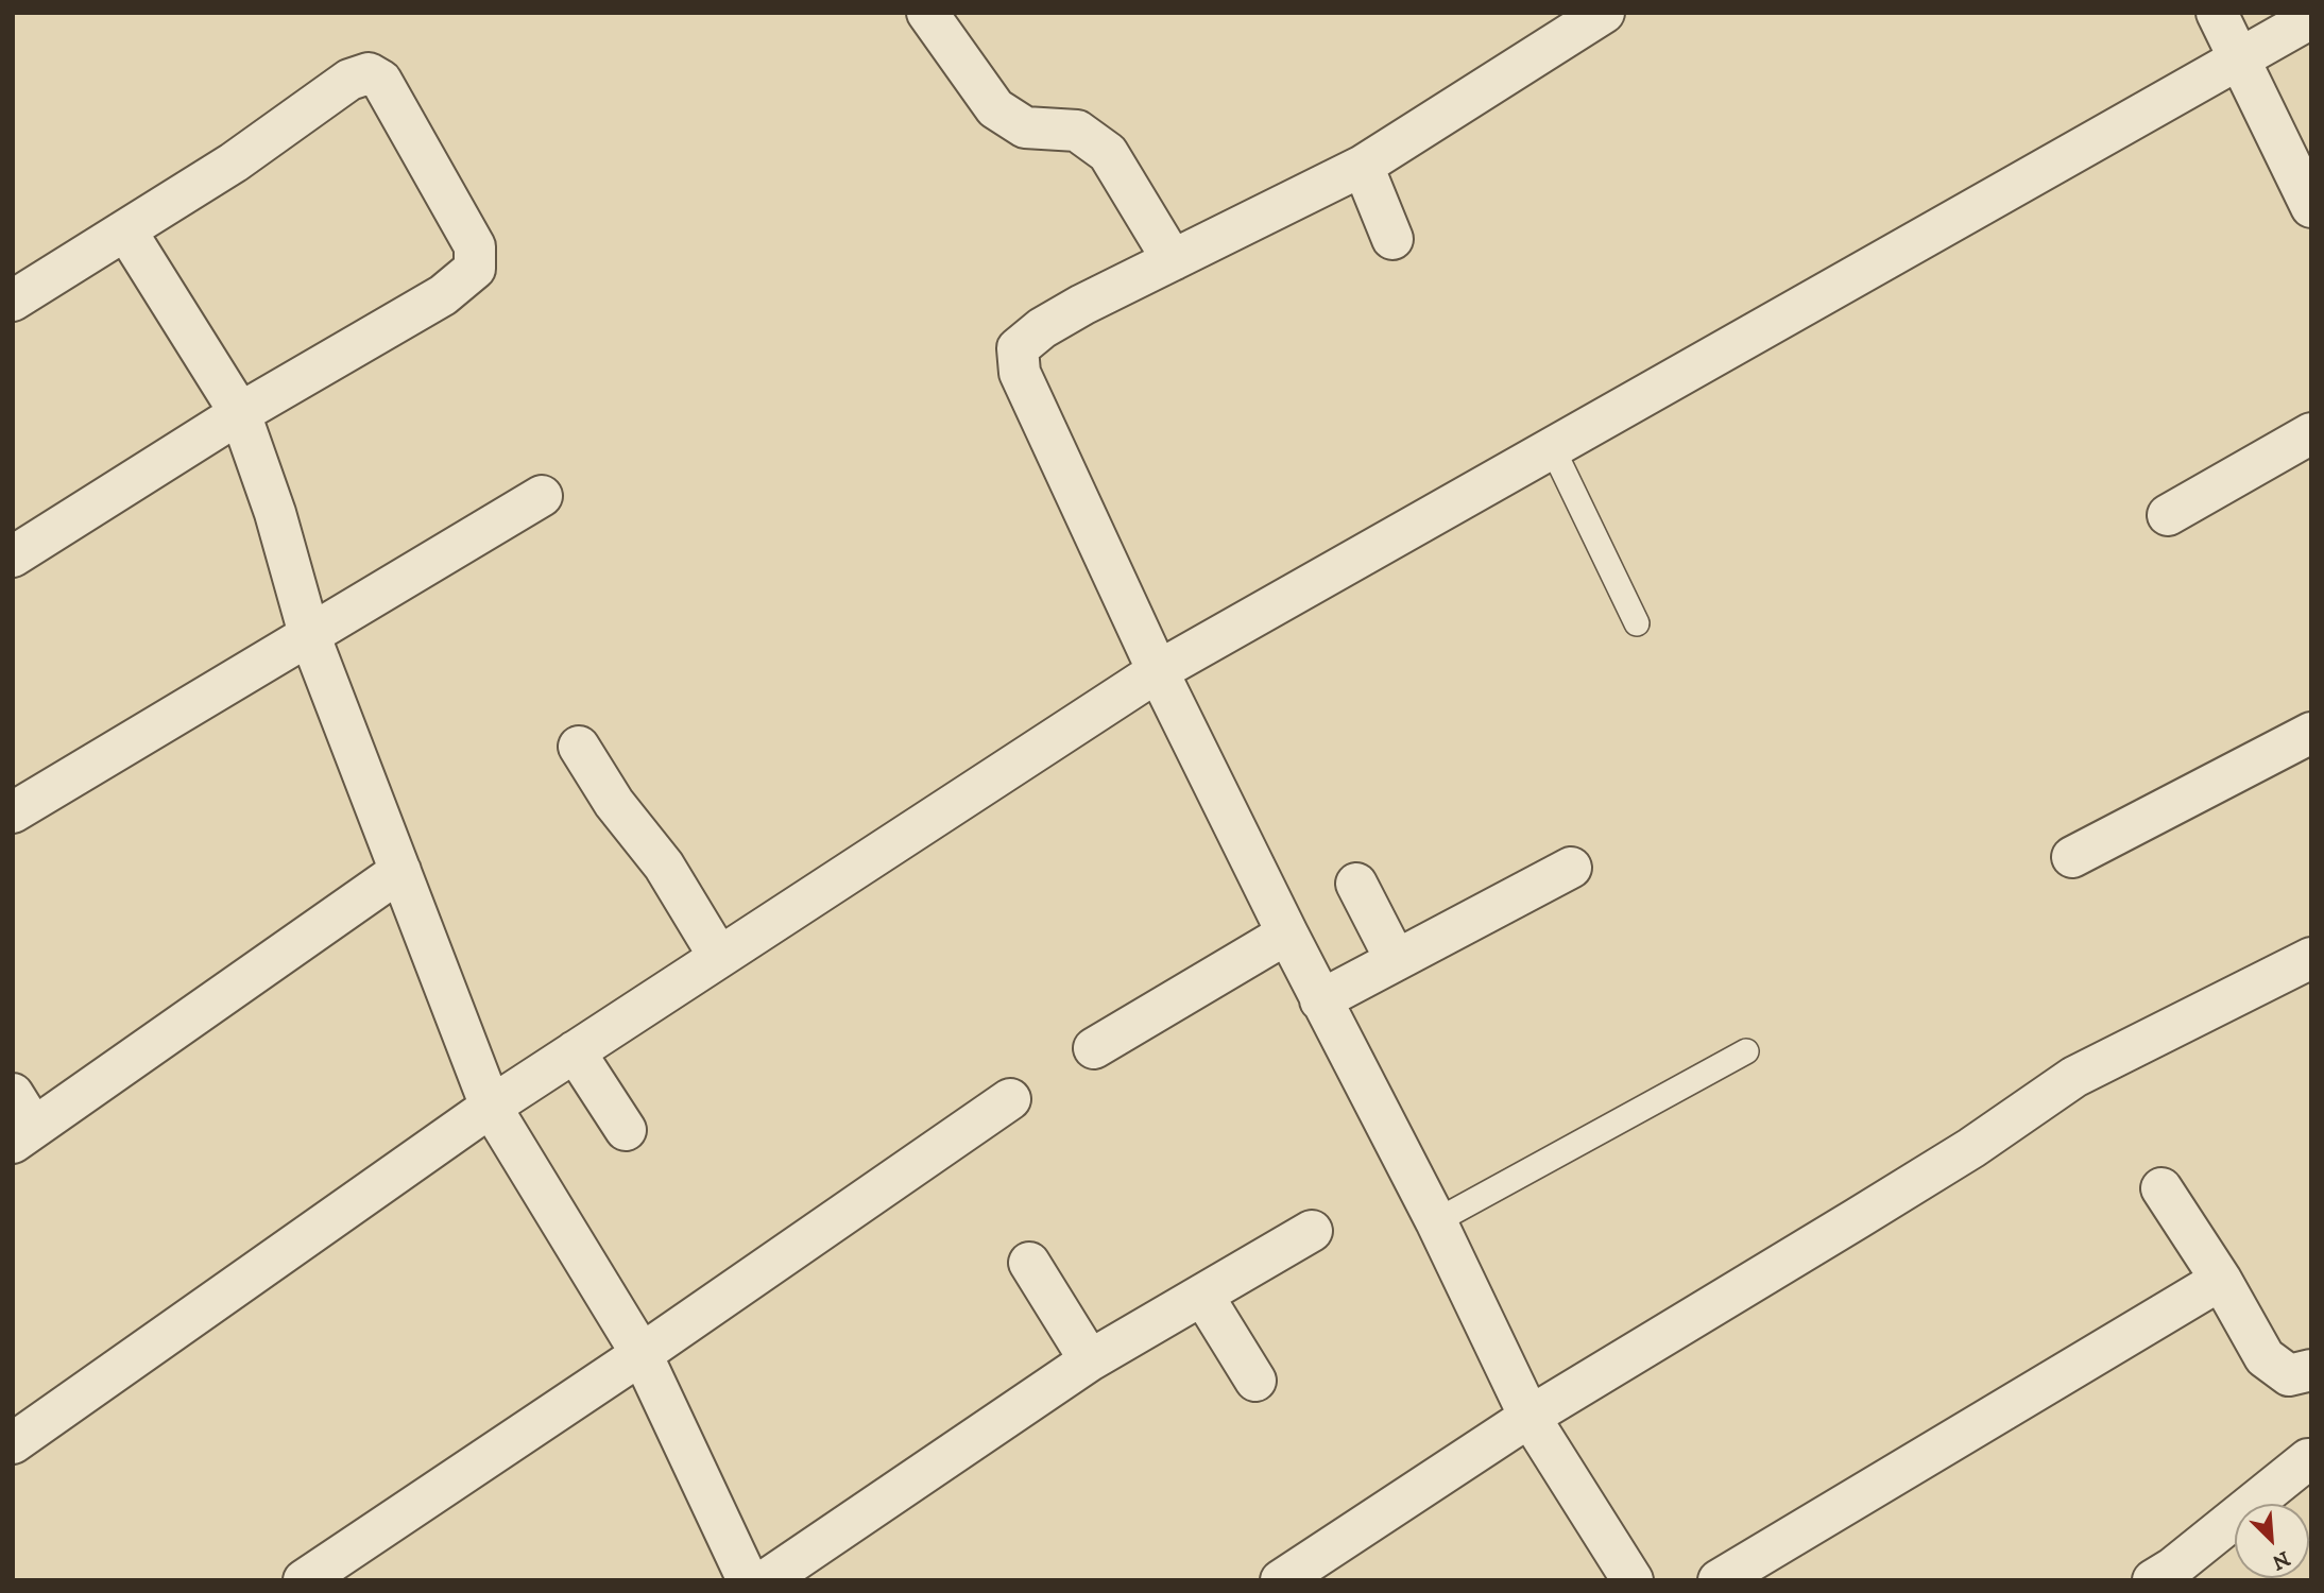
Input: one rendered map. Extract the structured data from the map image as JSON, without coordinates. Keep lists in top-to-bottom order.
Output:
{
  "north": "bottom right"
}
